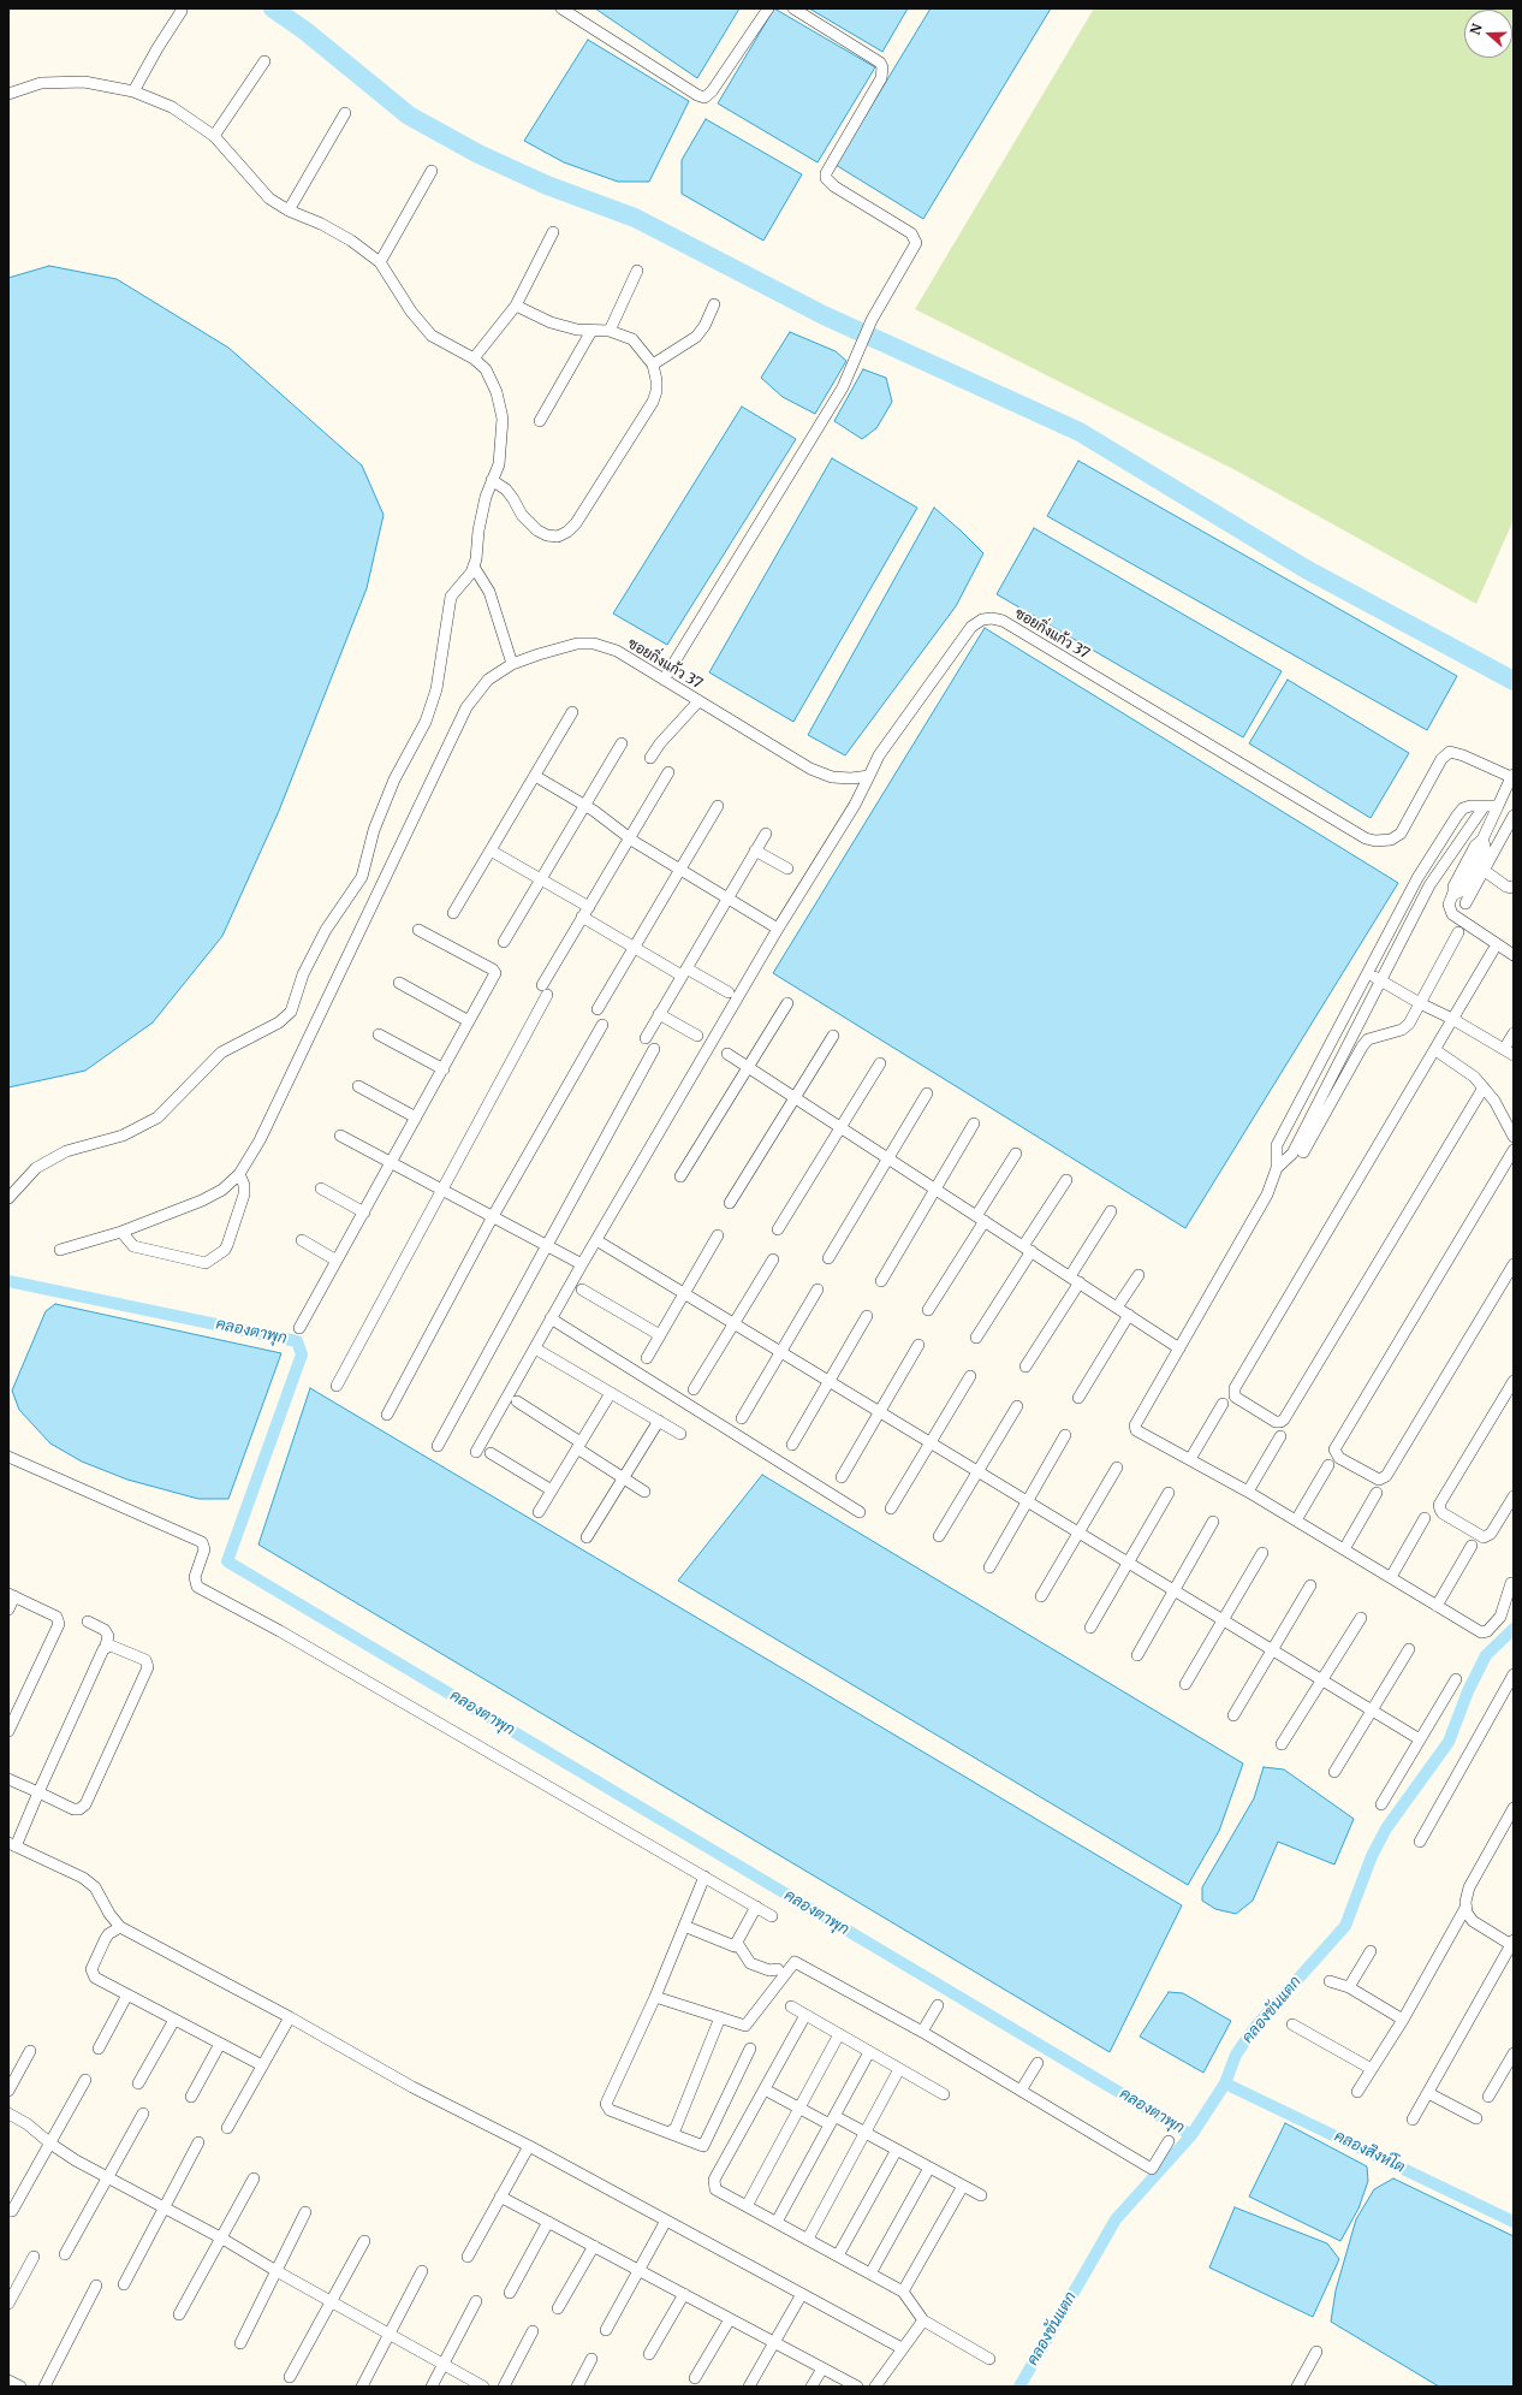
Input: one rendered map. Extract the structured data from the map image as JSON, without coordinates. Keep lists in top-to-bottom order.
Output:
{
  "streets": {
    "street": ["ซอยกิ่งแก้ว 37"]
  },
  "water": ["คลองตาพุก", "คลองขันแตก", "คลองสิงห์โต"],
  "north": "left"
}
